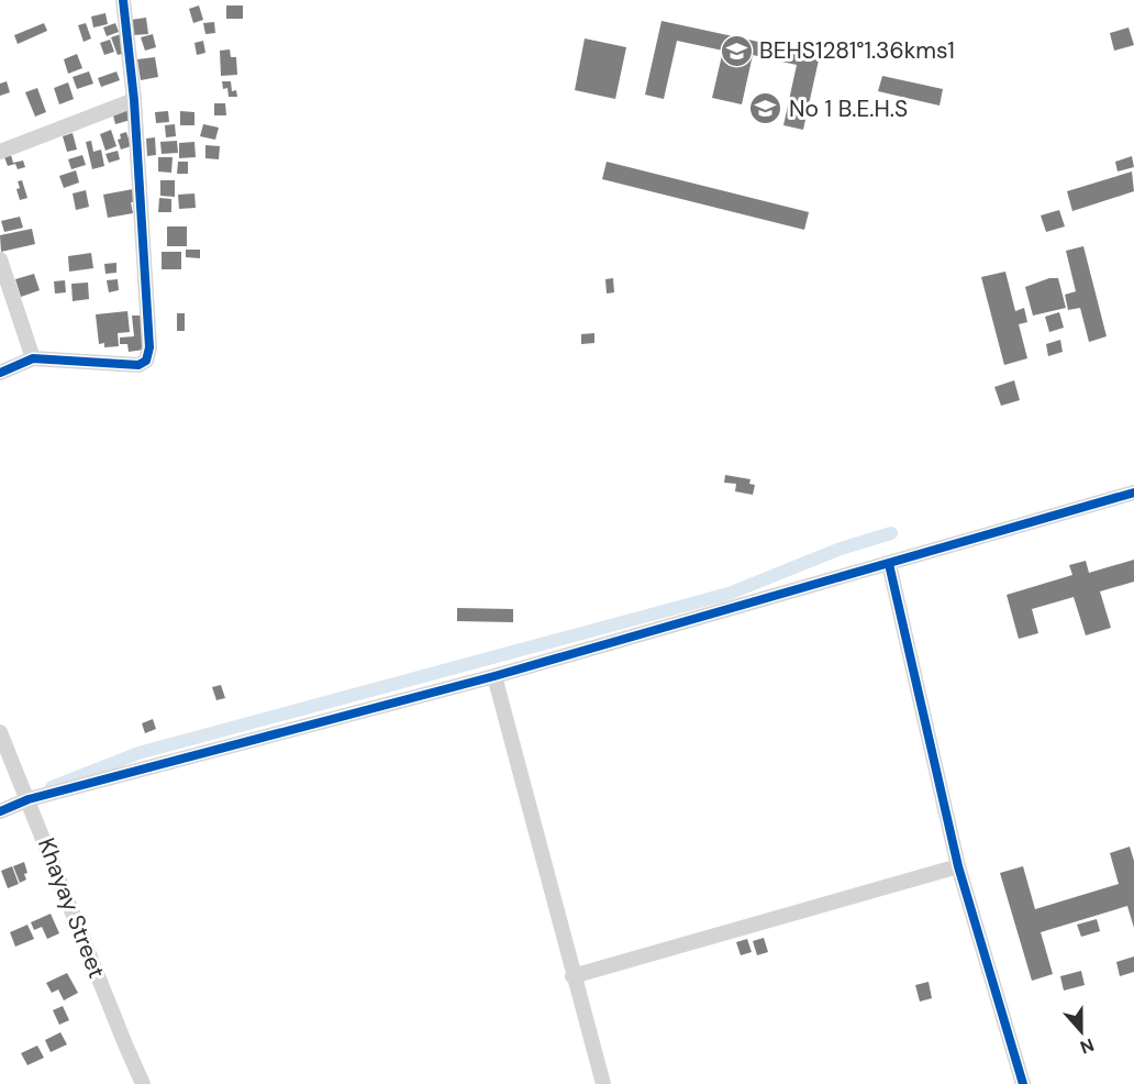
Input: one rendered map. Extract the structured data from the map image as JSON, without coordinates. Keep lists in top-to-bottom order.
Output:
{
  "streets": {
    "street": ["Khayay Street"]
  },
  "places": {
    "school or university": ["BEHS1281°1.36kms1", "No 1 B.E.H.S"]
  },
  "north": "bottom"
}
